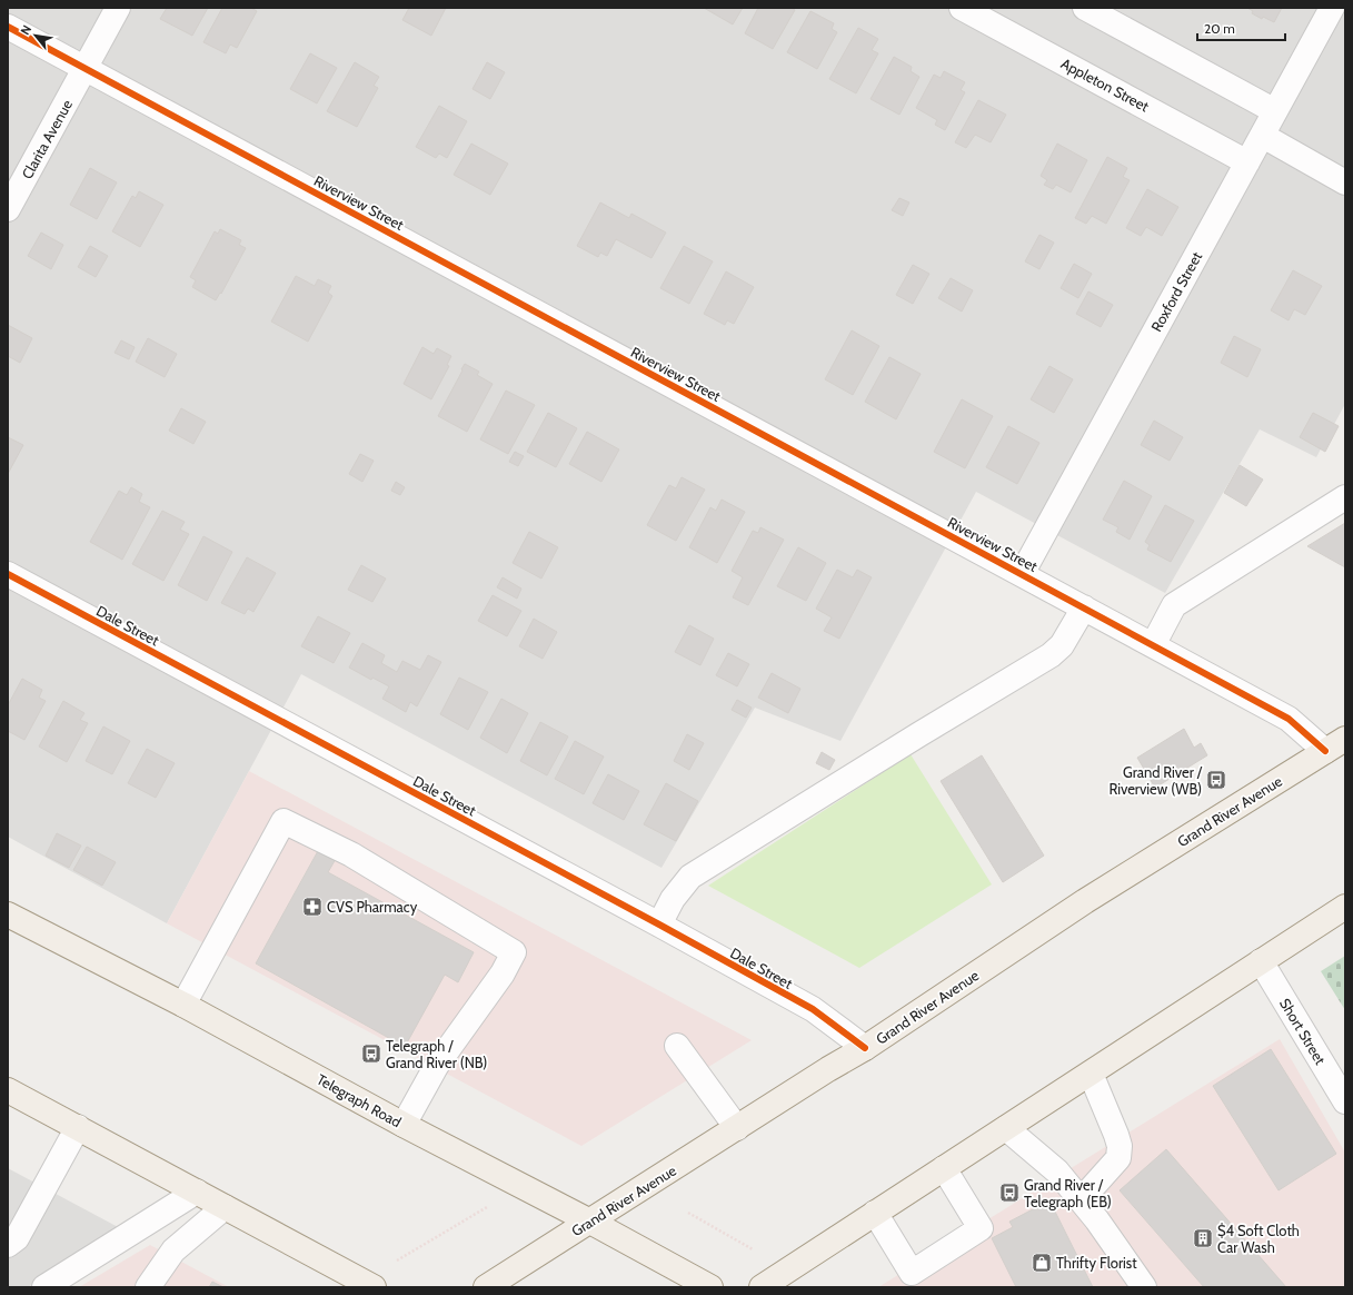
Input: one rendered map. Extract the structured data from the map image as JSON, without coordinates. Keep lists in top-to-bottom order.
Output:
{
  "streets": {
    "main road": ["Grand River Avenue", "Telegraph Road"],
    "street": [
      "Appleton Street",
      "Clarita Avenue",
      "Riverview Street",
      "Roxford Street",
      "Dale Street",
      "Short Street"
    ]
  },
  "crossings": [
    ["Appleton Street", "Roxford Street"],
    ["Clarita Avenue", "Riverview Street"],
    ["Riverview Street", "Roxford Street"],
    ["Riverview Street", "Grand River Avenue"],
    ["Dale Street", "Grand River Avenue"],
    ["Grand River Avenue", "Telegraph Road"]
  ],
  "places": {
    "bus stop": ["Grand River / Riverview (WB)", "Telegraph / Grand River (NB)", "Grand River / Telegraph (EB)"],
    "pharmacy": ["CVS Pharmacy"],
    "building": ["$4 Soft Cloth Car Wash"],
    "shop": ["Thrifty Florist"]
  },
  "scale_bar": "20 m",
  "north": "top left"
}
